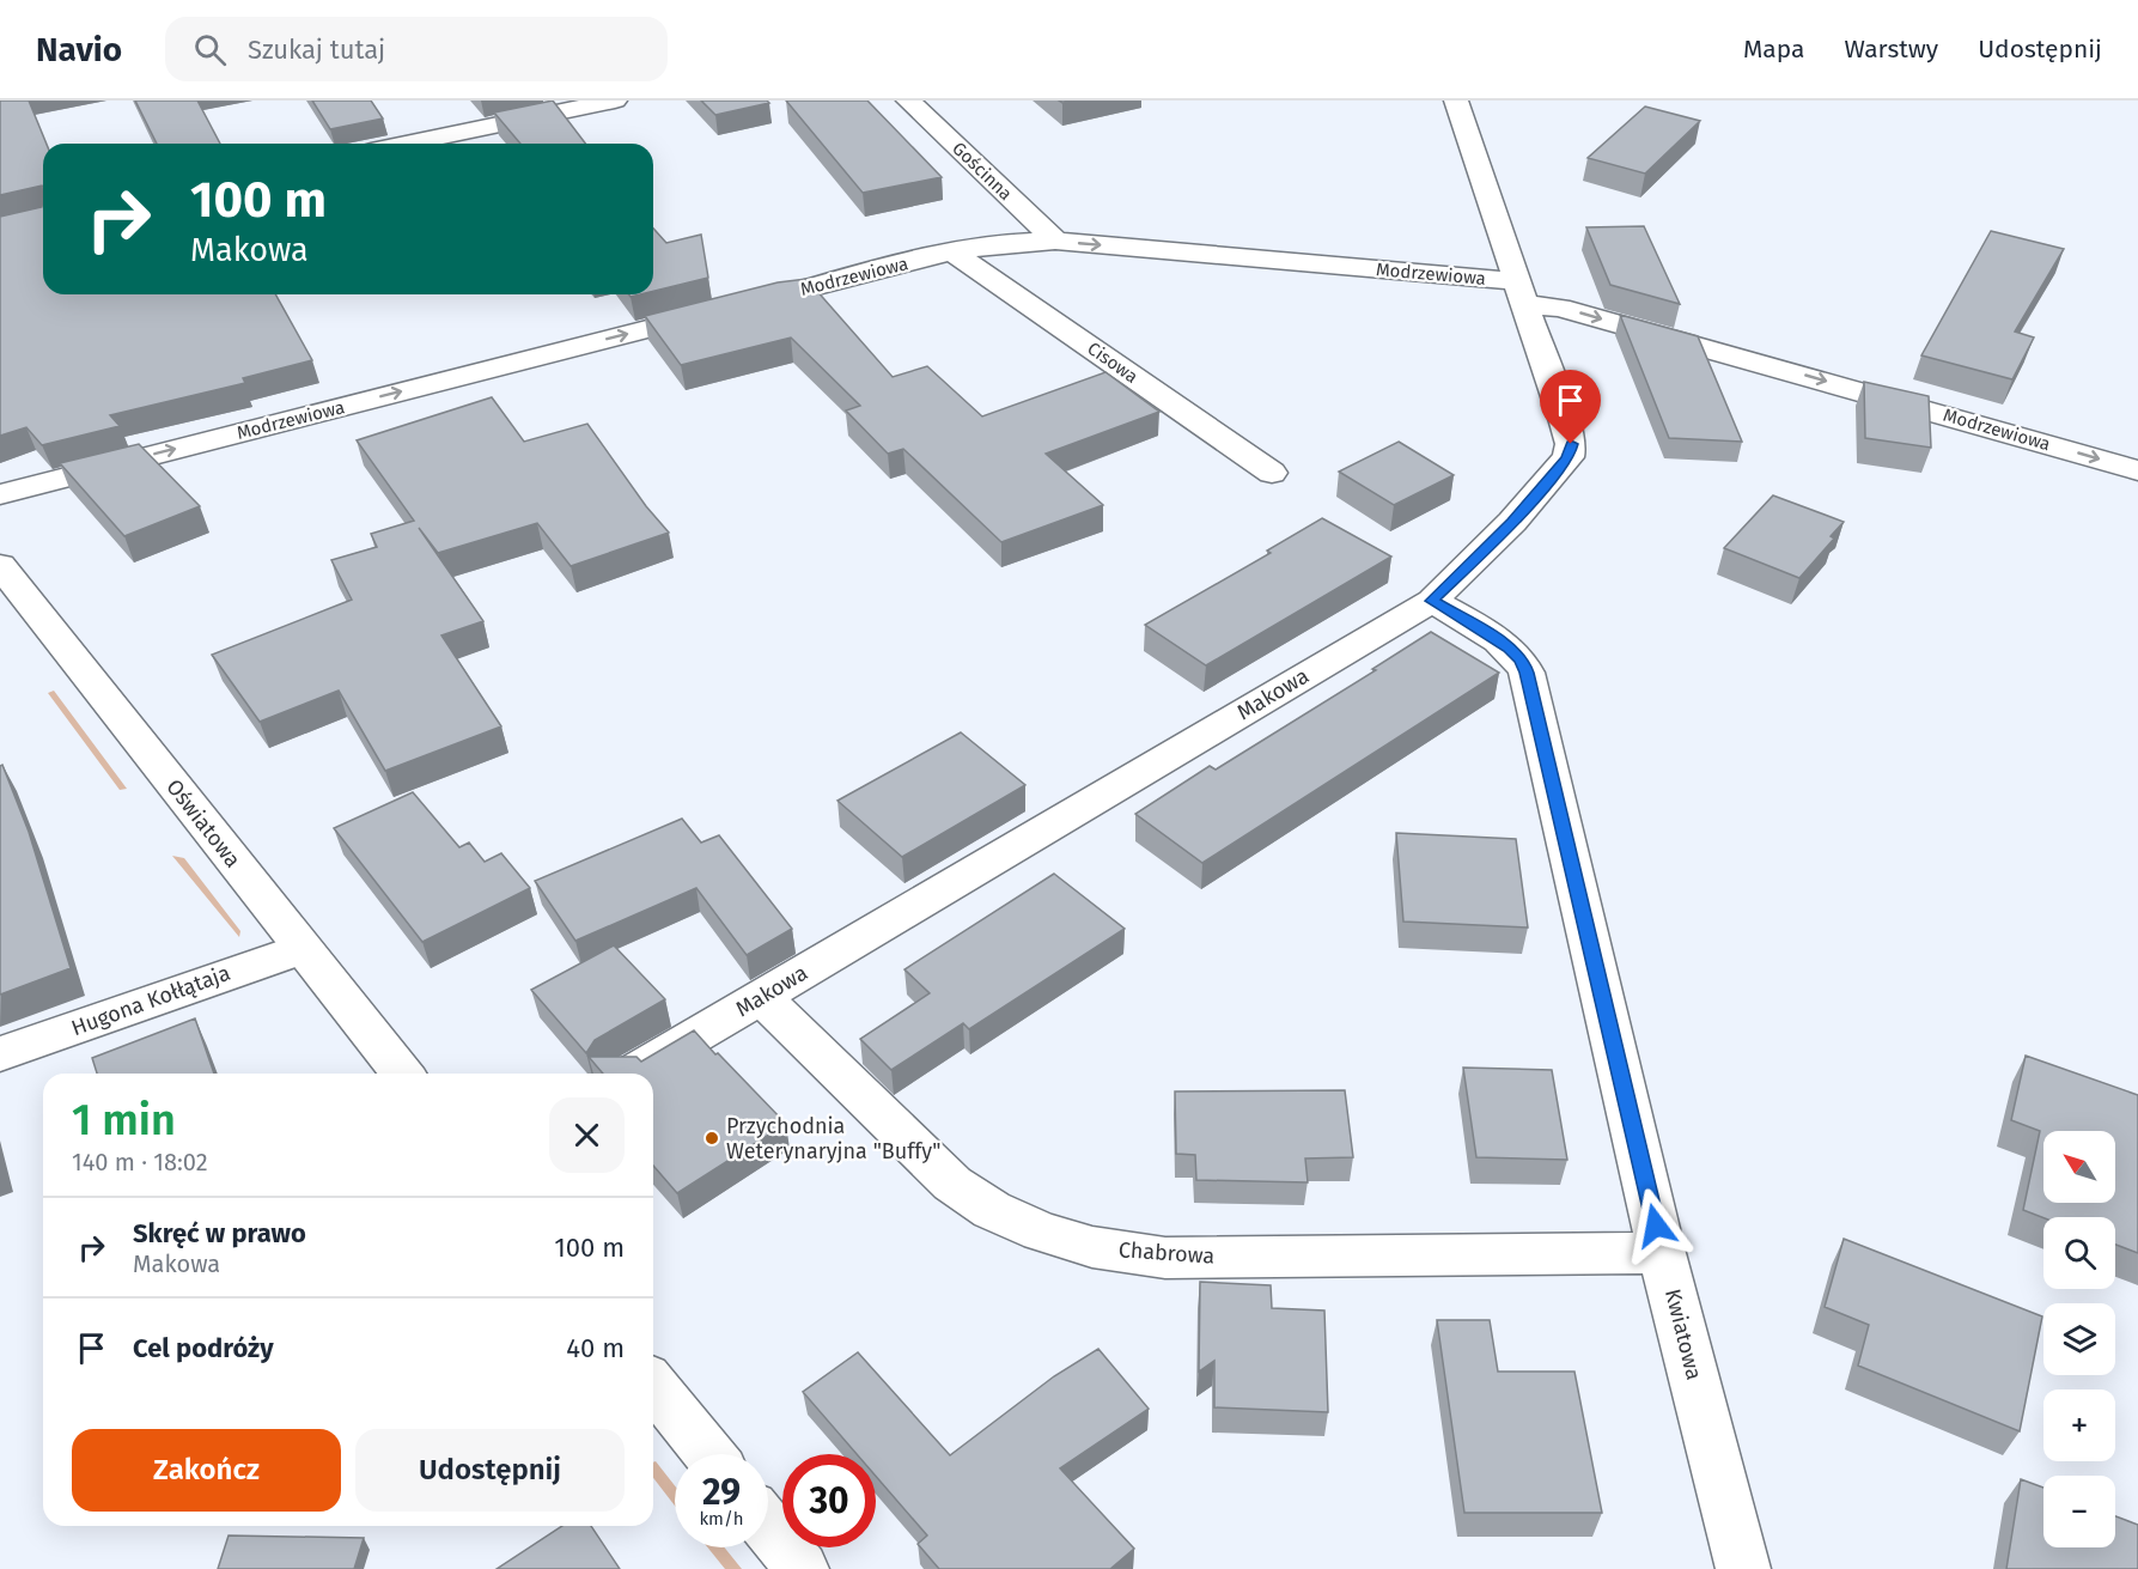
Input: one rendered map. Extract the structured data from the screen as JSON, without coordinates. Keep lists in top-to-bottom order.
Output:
{
  "streets": {
    "street": [
      "Gościnna",
      "Modrzewiowa",
      "Cisowa",
      "Makowa",
      "Oświatowa",
      "Hugona Kołłątaja",
      "Chabrowa",
      "Kwiatowa"
    ]
  },
  "crossings": [
    ["Gościnna", "Modrzewiowa"],
    ["Modrzewiowa", "Cisowa"],
    ["Modrzewiowa", "Makowa"],
    ["Makowa", "Chabrowa"],
    ["Makowa", "Kwiatowa"],
    ["Oświatowa", "Hugona Kołłątaja"],
    ["Chabrowa", "Kwiatowa"]
  ],
  "one_way": ["Modrzewiowa"],
  "places": ["Przychodnia Weterynaryjna \"Buffy\""],
  "north": "top left",
  "page": {
    "header": "Navio",
    "search": "Szukaj tutaj",
    "nav": ["Mapa", "Warstwy", "Udostępnij"],
    "turn": ["100 m", "Makowa"],
    "heading": ["1 min", "140 m · 18:02"],
    "map_buttons": ["+", "−"],
    "list": [
      {
        "name": "Skręć w prawo",
        "note": "Makowa",
        "value": "100 m"
      },
      {
        "name": "Cel podróży",
        "value": "40 m"
      }
    ],
    "buttons": ["Zakończ", "Udostępnij"],
    "speed": "29 km/h",
    "limit": "30"
  }
}
